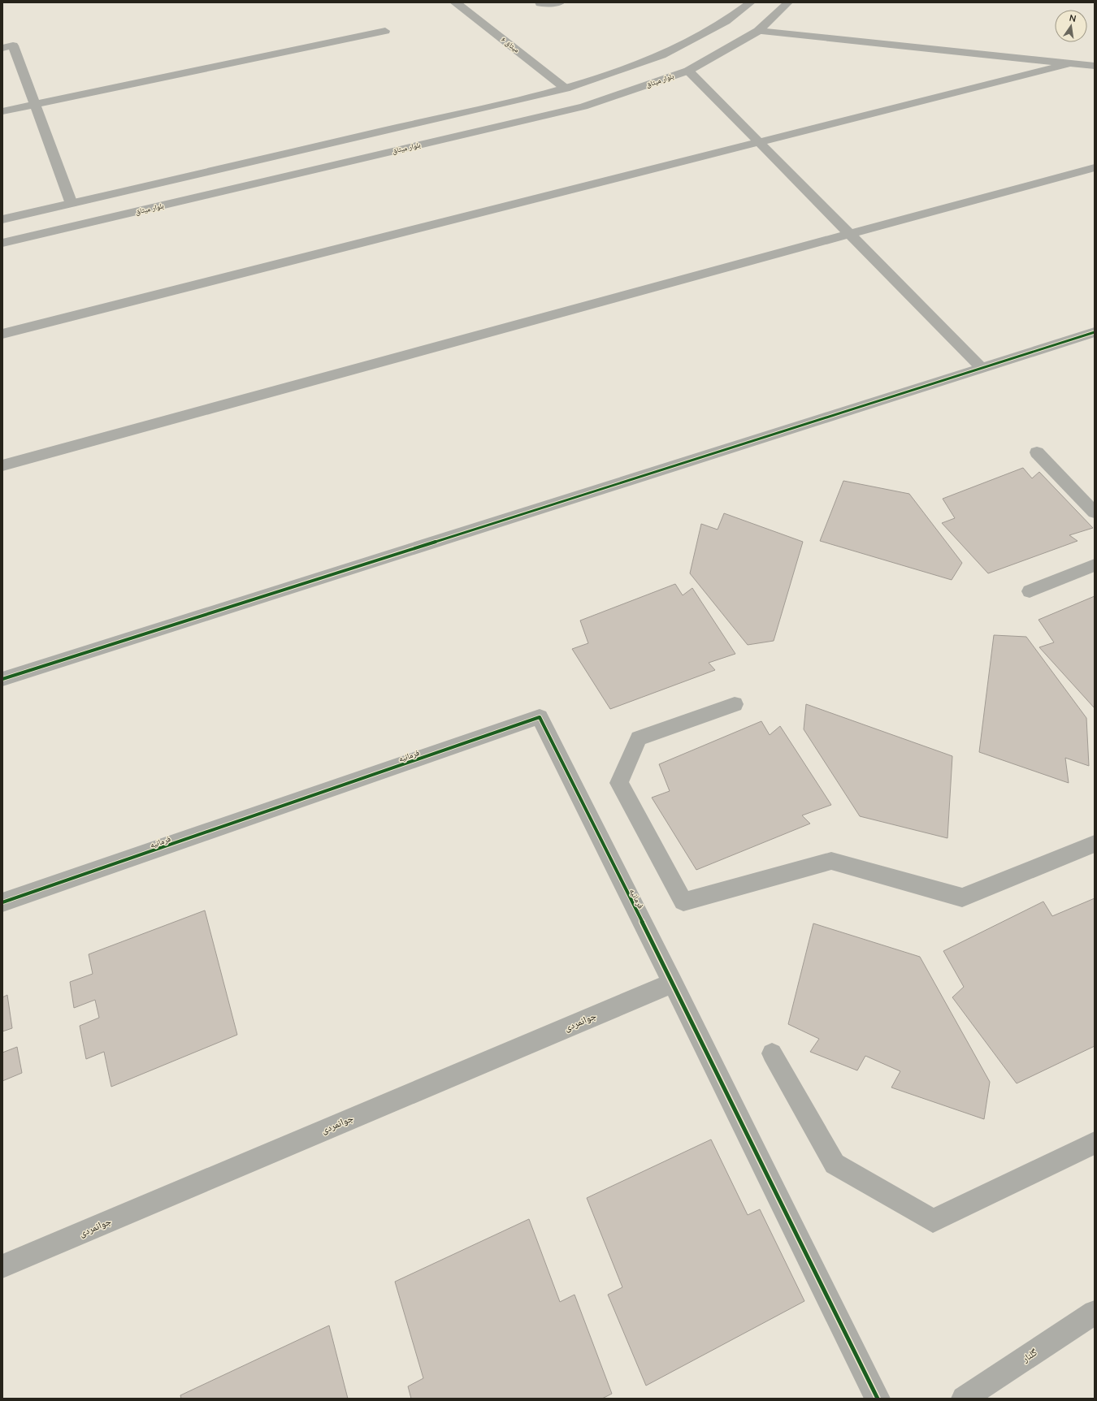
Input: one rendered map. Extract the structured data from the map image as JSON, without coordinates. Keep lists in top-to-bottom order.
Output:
{
  "streets": {
    "street": [
      "میثاق ۶",
      "بلوار میثاق",
      "فرمانیه",
      "جوانمردی",
      "گلنار"
    ]
  },
  "crossings": [
    ["فرمانیه", "جوانمردی"]
  ],
  "north": "top"
}
